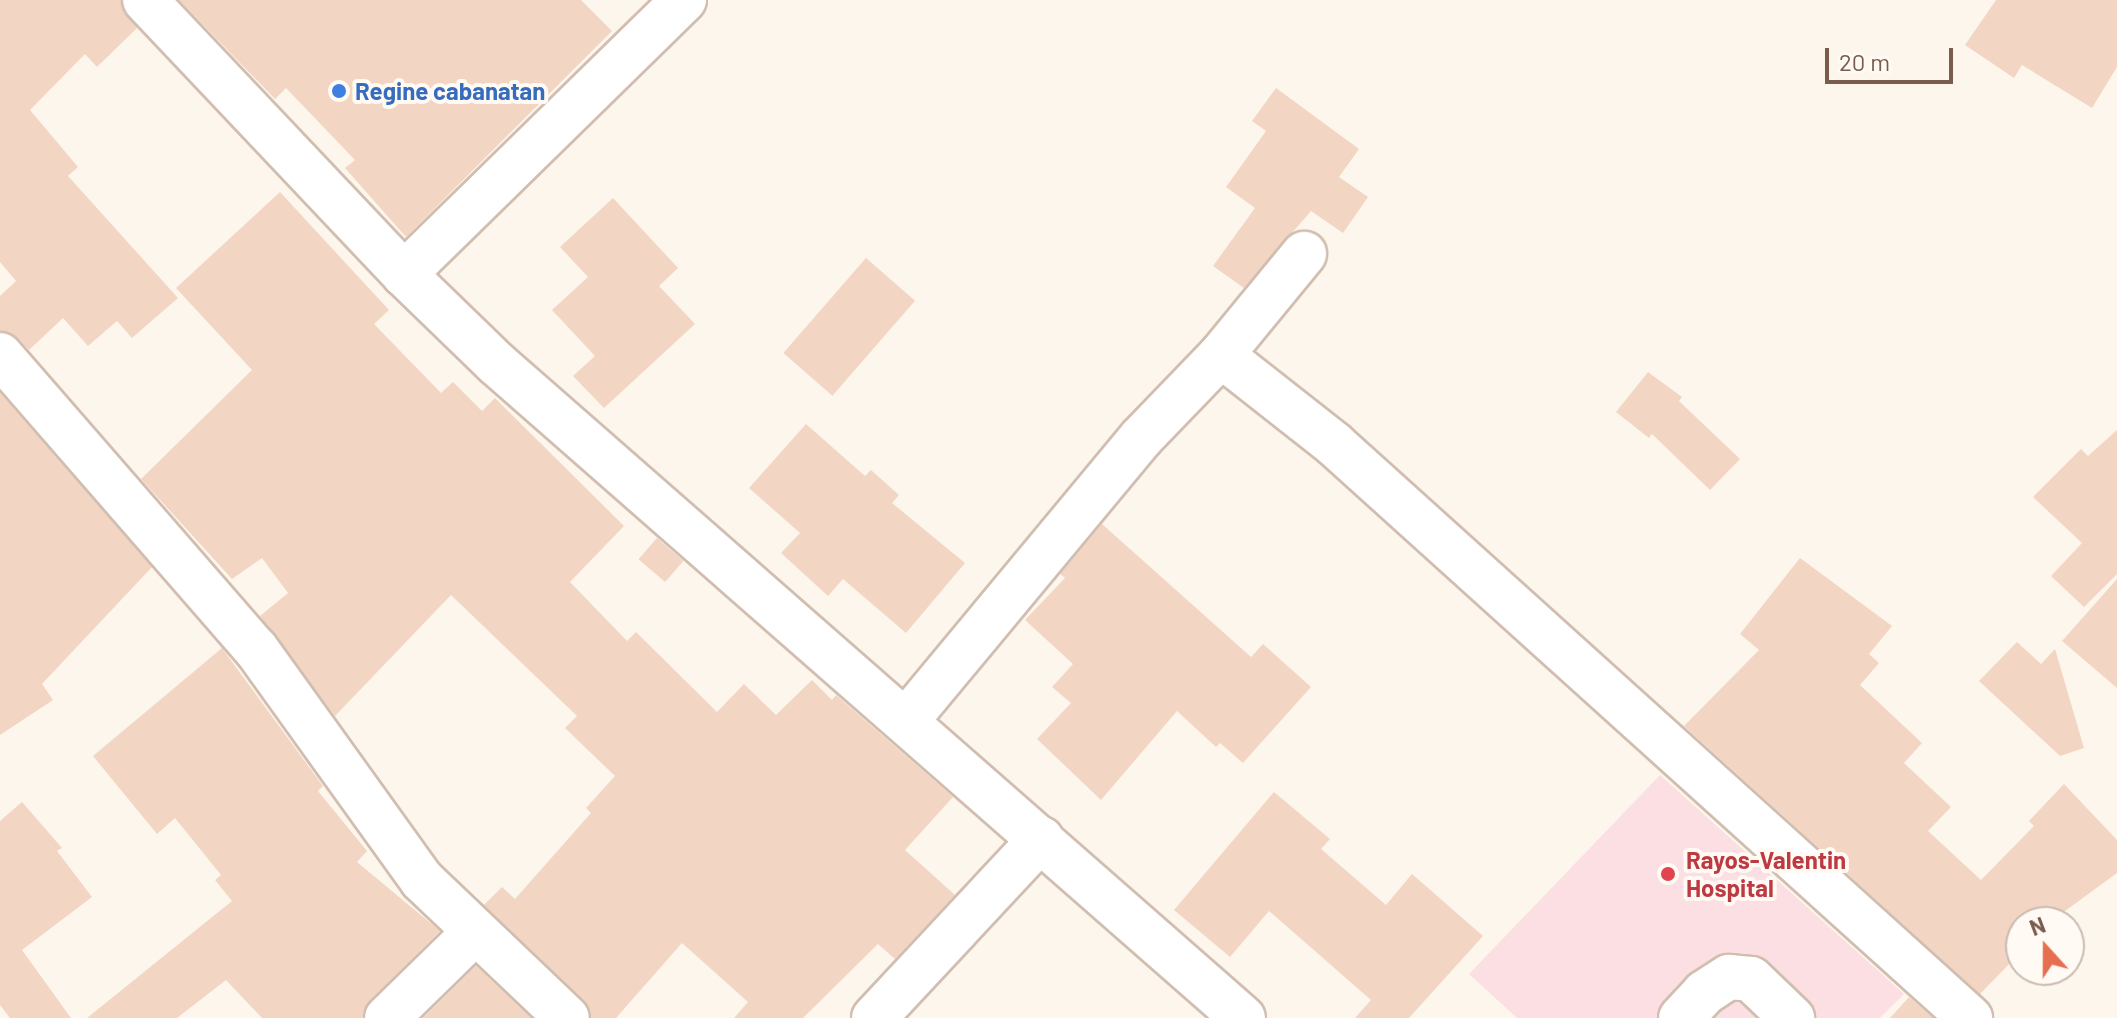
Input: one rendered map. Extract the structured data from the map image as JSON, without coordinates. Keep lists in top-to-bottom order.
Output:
{
  "places": ["Regine cabanatan", "Rayos-Valentin Hospital"],
  "scale_bar": "20 m",
  "north": "top"
}
